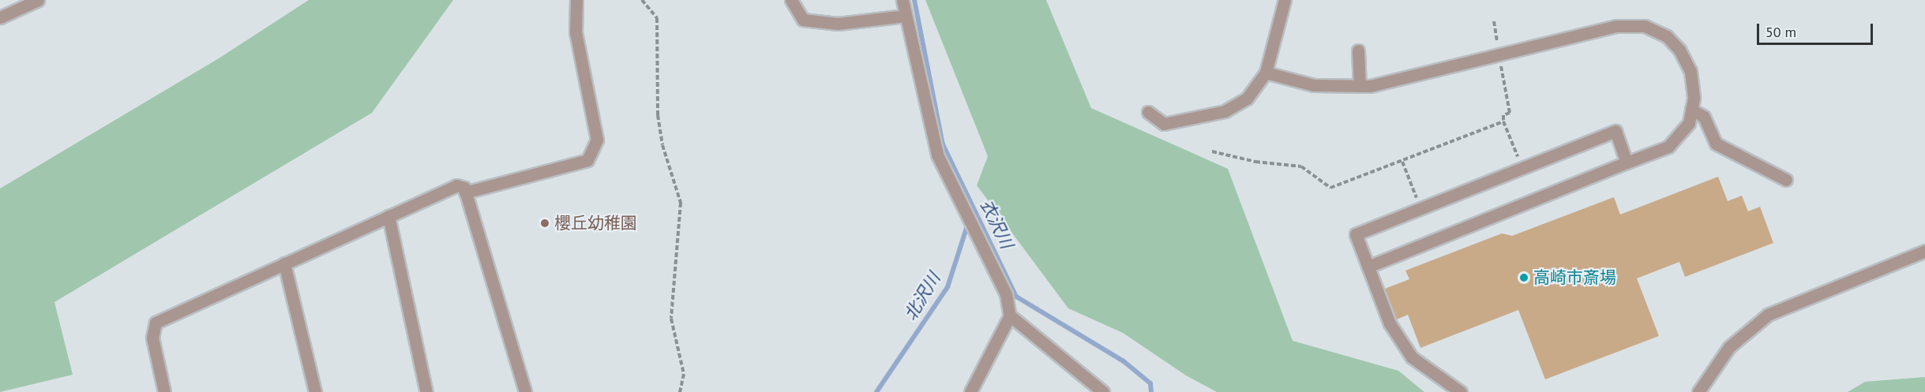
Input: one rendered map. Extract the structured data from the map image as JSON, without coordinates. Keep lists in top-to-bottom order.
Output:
{
  "water": ["衣沢川", "北沢川"],
  "places": ["櫻丘幼稚園", "高崎市斎場"],
  "scale_bar": "50 m"
}
